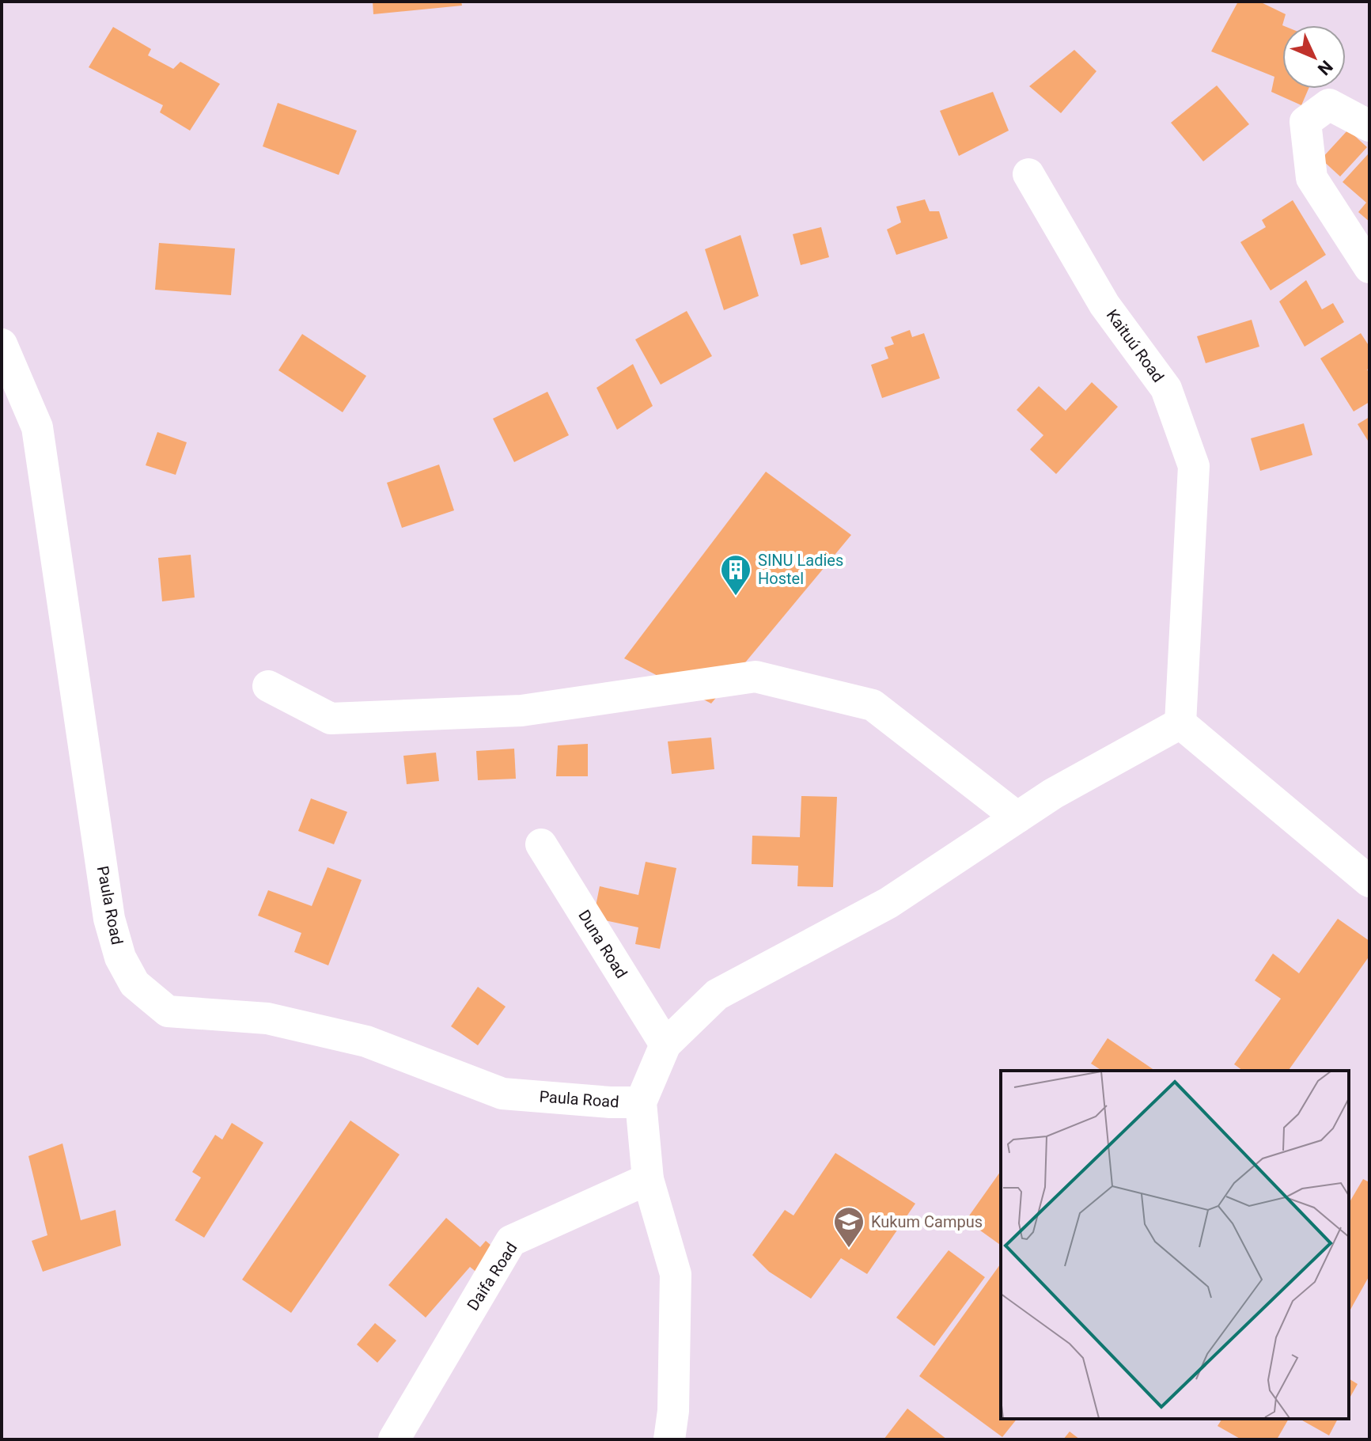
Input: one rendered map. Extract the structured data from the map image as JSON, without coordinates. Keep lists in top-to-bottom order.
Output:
{
  "streets": {
    "street": [
      "Kaituú Road",
      "Paula Road",
      "Duna Road",
      "Daifa Road"
    ]
  },
  "places": {
    "building": ["SINU Ladies Hostel"],
    "school or university": ["Kukum Campus"]
  },
  "north": "bottom right"
}
